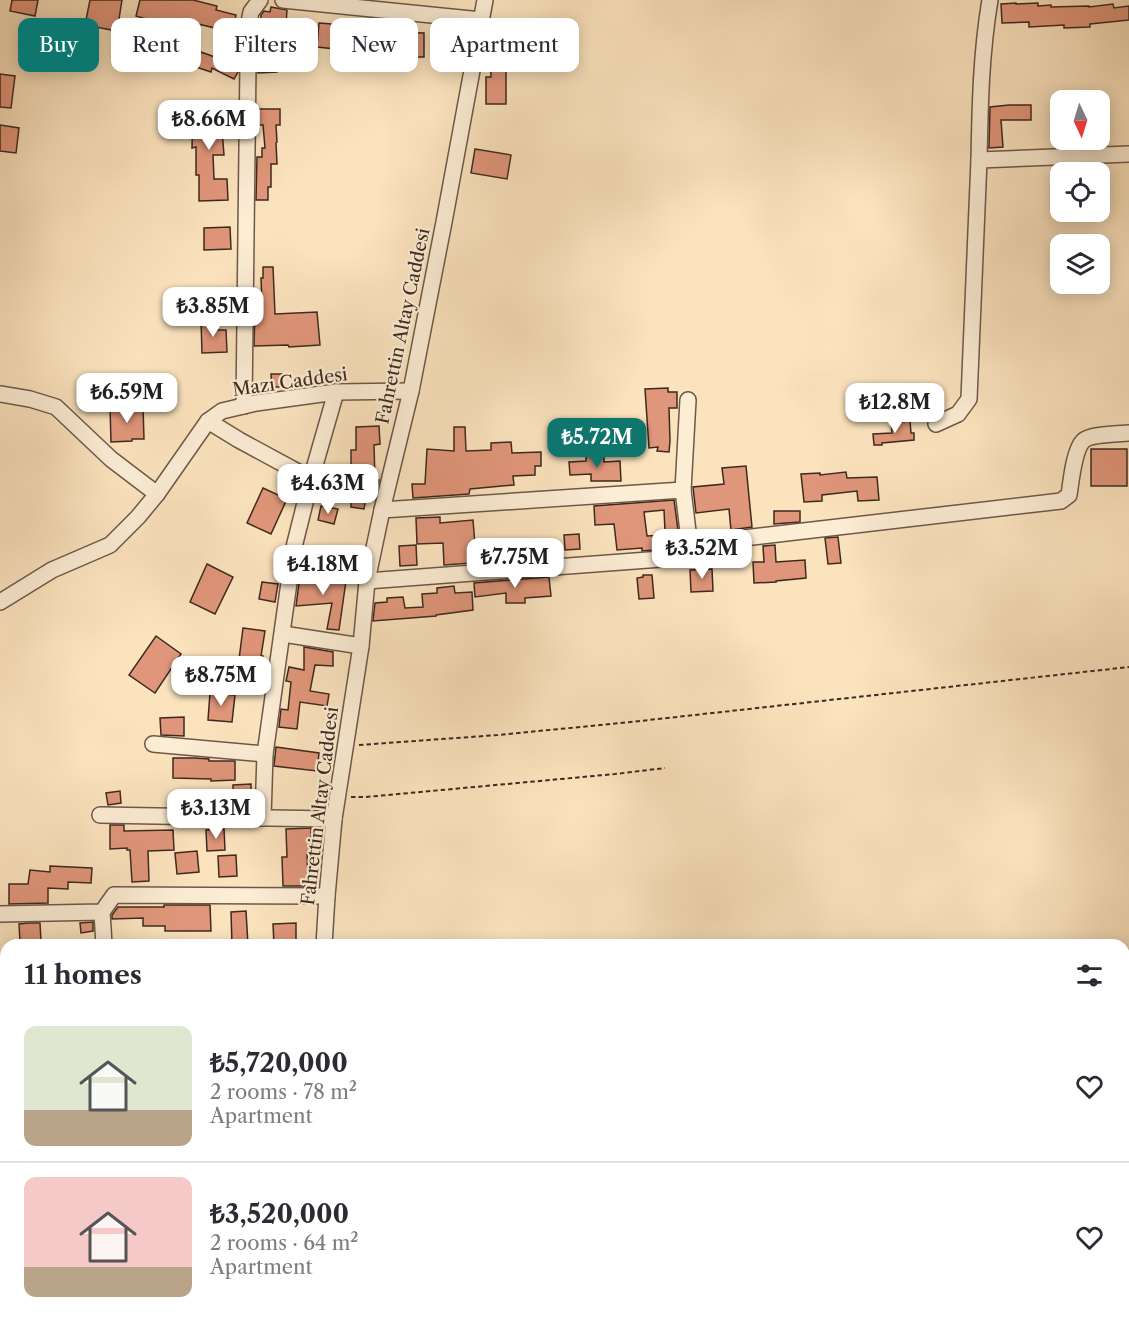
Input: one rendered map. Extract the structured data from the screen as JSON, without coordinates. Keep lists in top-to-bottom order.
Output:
{
  "streets": {
    "street": ["Fahrettin Altay Caddesi", "Mazı Caddesi"]
  },
  "crossings": [
    ["Fahrettin Altay Caddesi", "Mazı Caddesi"]
  ],
  "north": "bottom",
  "page": {
    "chip": [
      "Buy",
      "Rent",
      "Filters",
      "New",
      "Apartment"
    ],
    "price": [
      "₺8.66M",
      "₺3.85M",
      "₺6.59M",
      "₺12.8M",
      "₺5.72M",
      "₺4.63M",
      "₺3.52M",
      "₺7.75M",
      "₺4.18M",
      "₺8.75M",
      "₺3.13M"
    ],
    "heading": "11 homes",
    "list": [
      {
        "name": "₺5,720,000",
        "note": "2 rooms · 78 m² · Apartment"
      },
      {
        "name": "₺3,520,000",
        "note": "2 rooms · 64 m² · Apartment"
      }
    ]
  }
}
